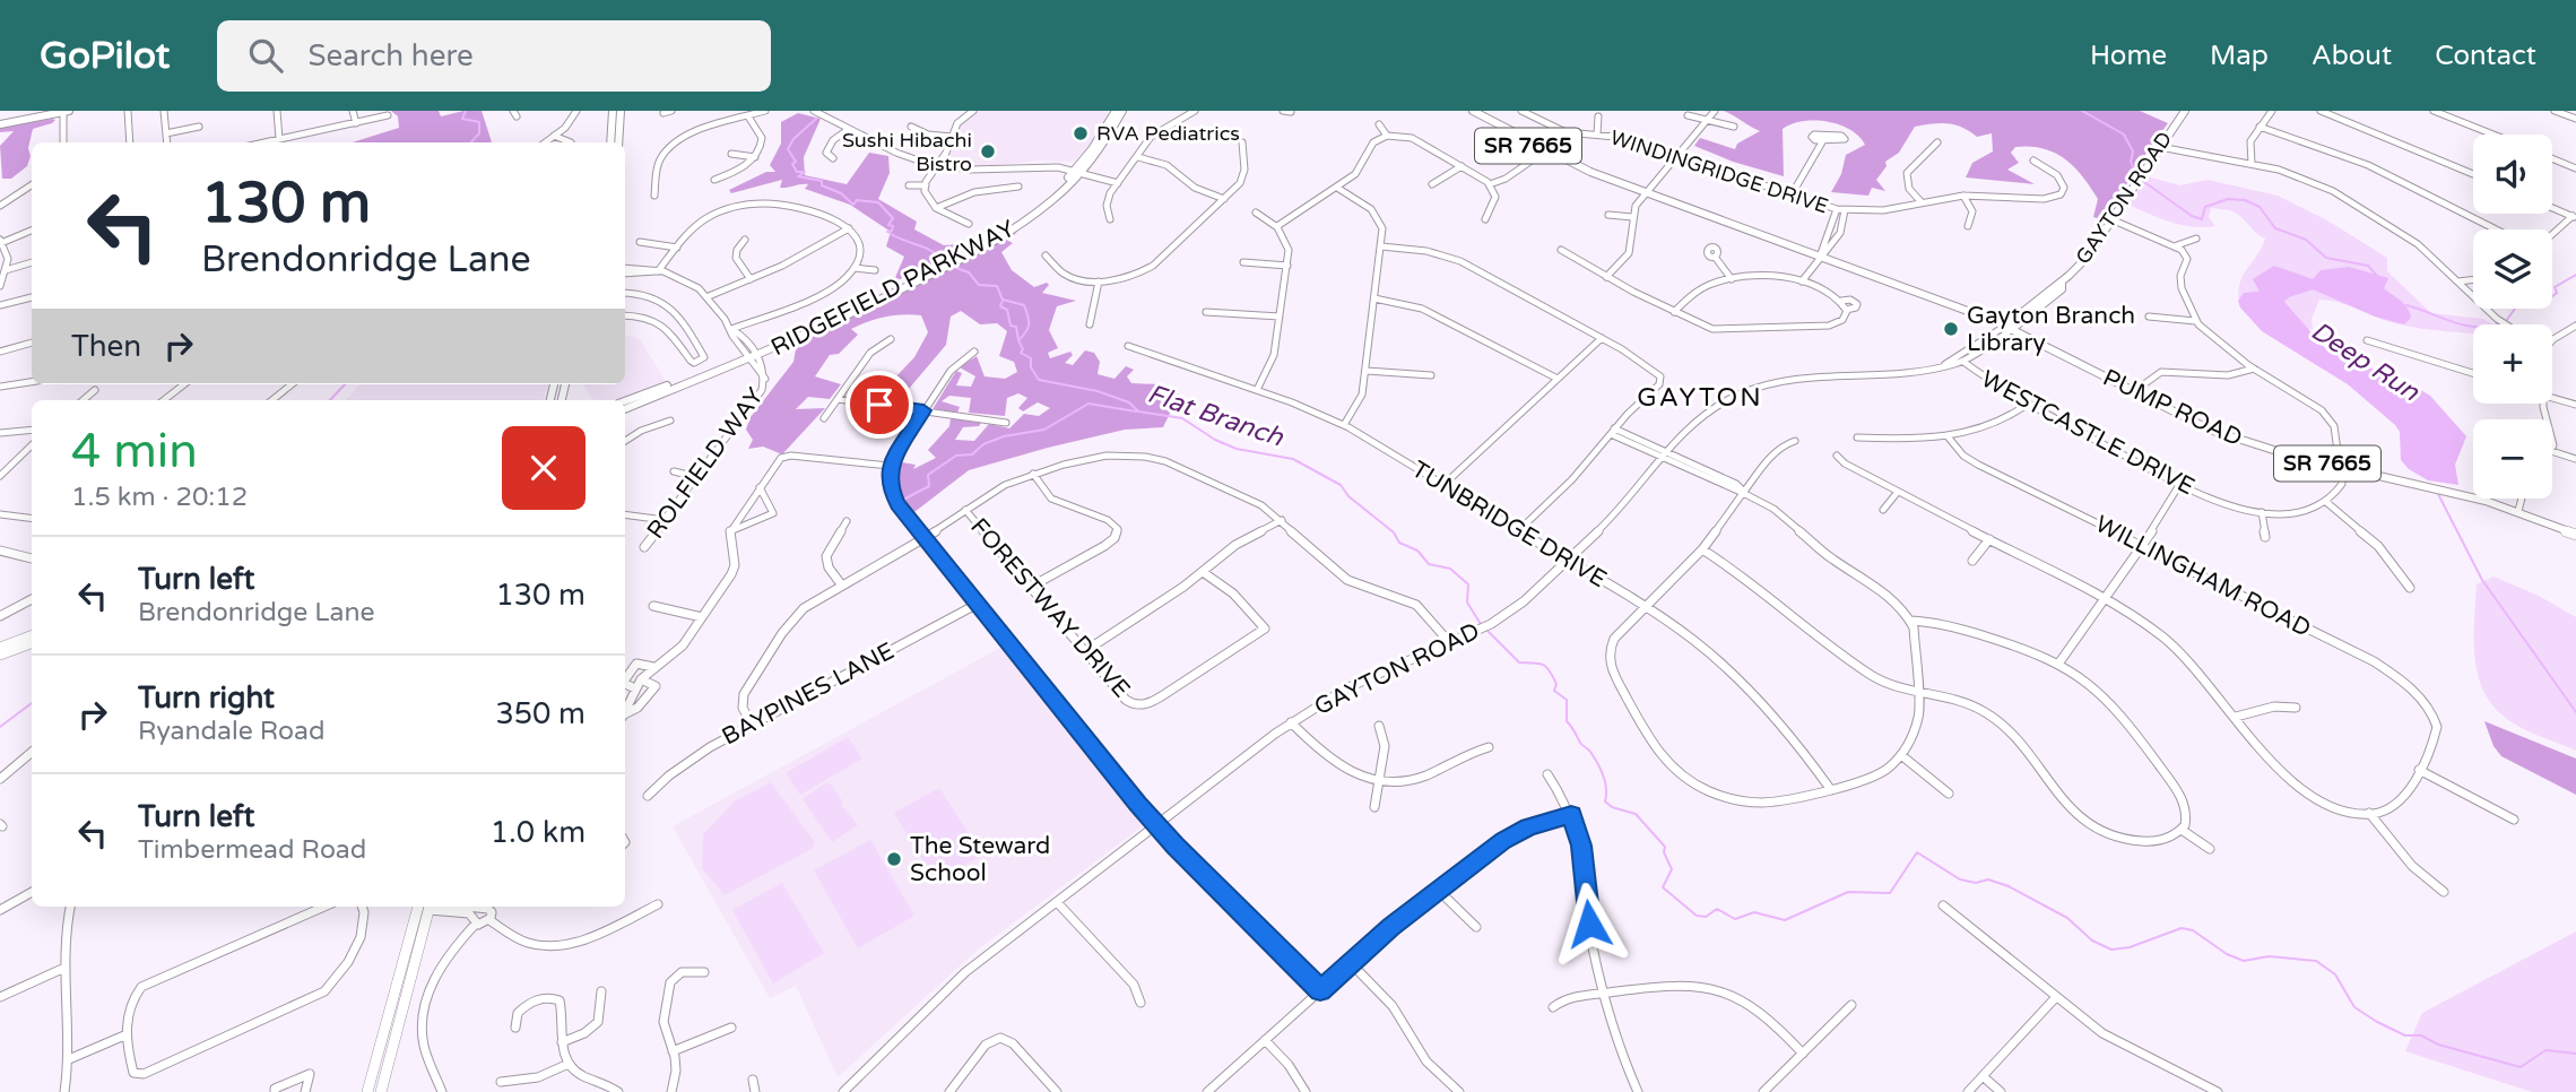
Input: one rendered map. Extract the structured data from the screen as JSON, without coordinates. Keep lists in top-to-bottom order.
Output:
{
  "streets": {
    "main road": [
      "SR 7665",
      "GAYTON ROAD",
      "RIDGEFIELD PARKWAY",
      "PUMP ROAD"
    ],
    "street": [
      "WINDINGRIDGE DRIVE",
      "WESTCASTLE DRIVE",
      "ROLFIELD WAY",
      "TUNBRIDGE DRIVE",
      "WILLINGHAM ROAD",
      "FORESTWAY DRIVE",
      "BAYPINES LANE"
    ]
  },
  "crossings": [
    ["GAYTON ROAD", "PUMP ROAD"],
    ["GAYTON ROAD", "WESTCASTLE DRIVE"],
    ["GAYTON ROAD", "TUNBRIDGE DRIVE"],
    ["RIDGEFIELD PARKWAY", "ROLFIELD WAY"]
  ],
  "districts": ["GAYTON"],
  "water": ["Deep Run", "Flat Branch"],
  "places": [
    "RVA Pediatrics",
    "Sushi Hibachi Bistro",
    "Gayton Branch Library",
    "The Steward School"
  ],
  "page": {
    "header": "GoPilot",
    "search": "Search here",
    "nav": [
      "Home",
      "Map",
      "About",
      "Contact"
    ],
    "map_buttons": ["+", "−"],
    "turn": ["130 m", "Brendonridge Lane"],
    "then": "Then",
    "heading": ["4 min", "1.5 km · 20:12"],
    "list": [
      {
        "name": "Turn left",
        "note": "Brendonridge Lane",
        "value": "130 m"
      },
      {
        "name": "Turn right",
        "note": "Ryandale Road",
        "value": "350 m"
      },
      {
        "name": "Turn left",
        "note": "Timbermead Road",
        "value": "1.0 km"
      }
    ]
  }
}
